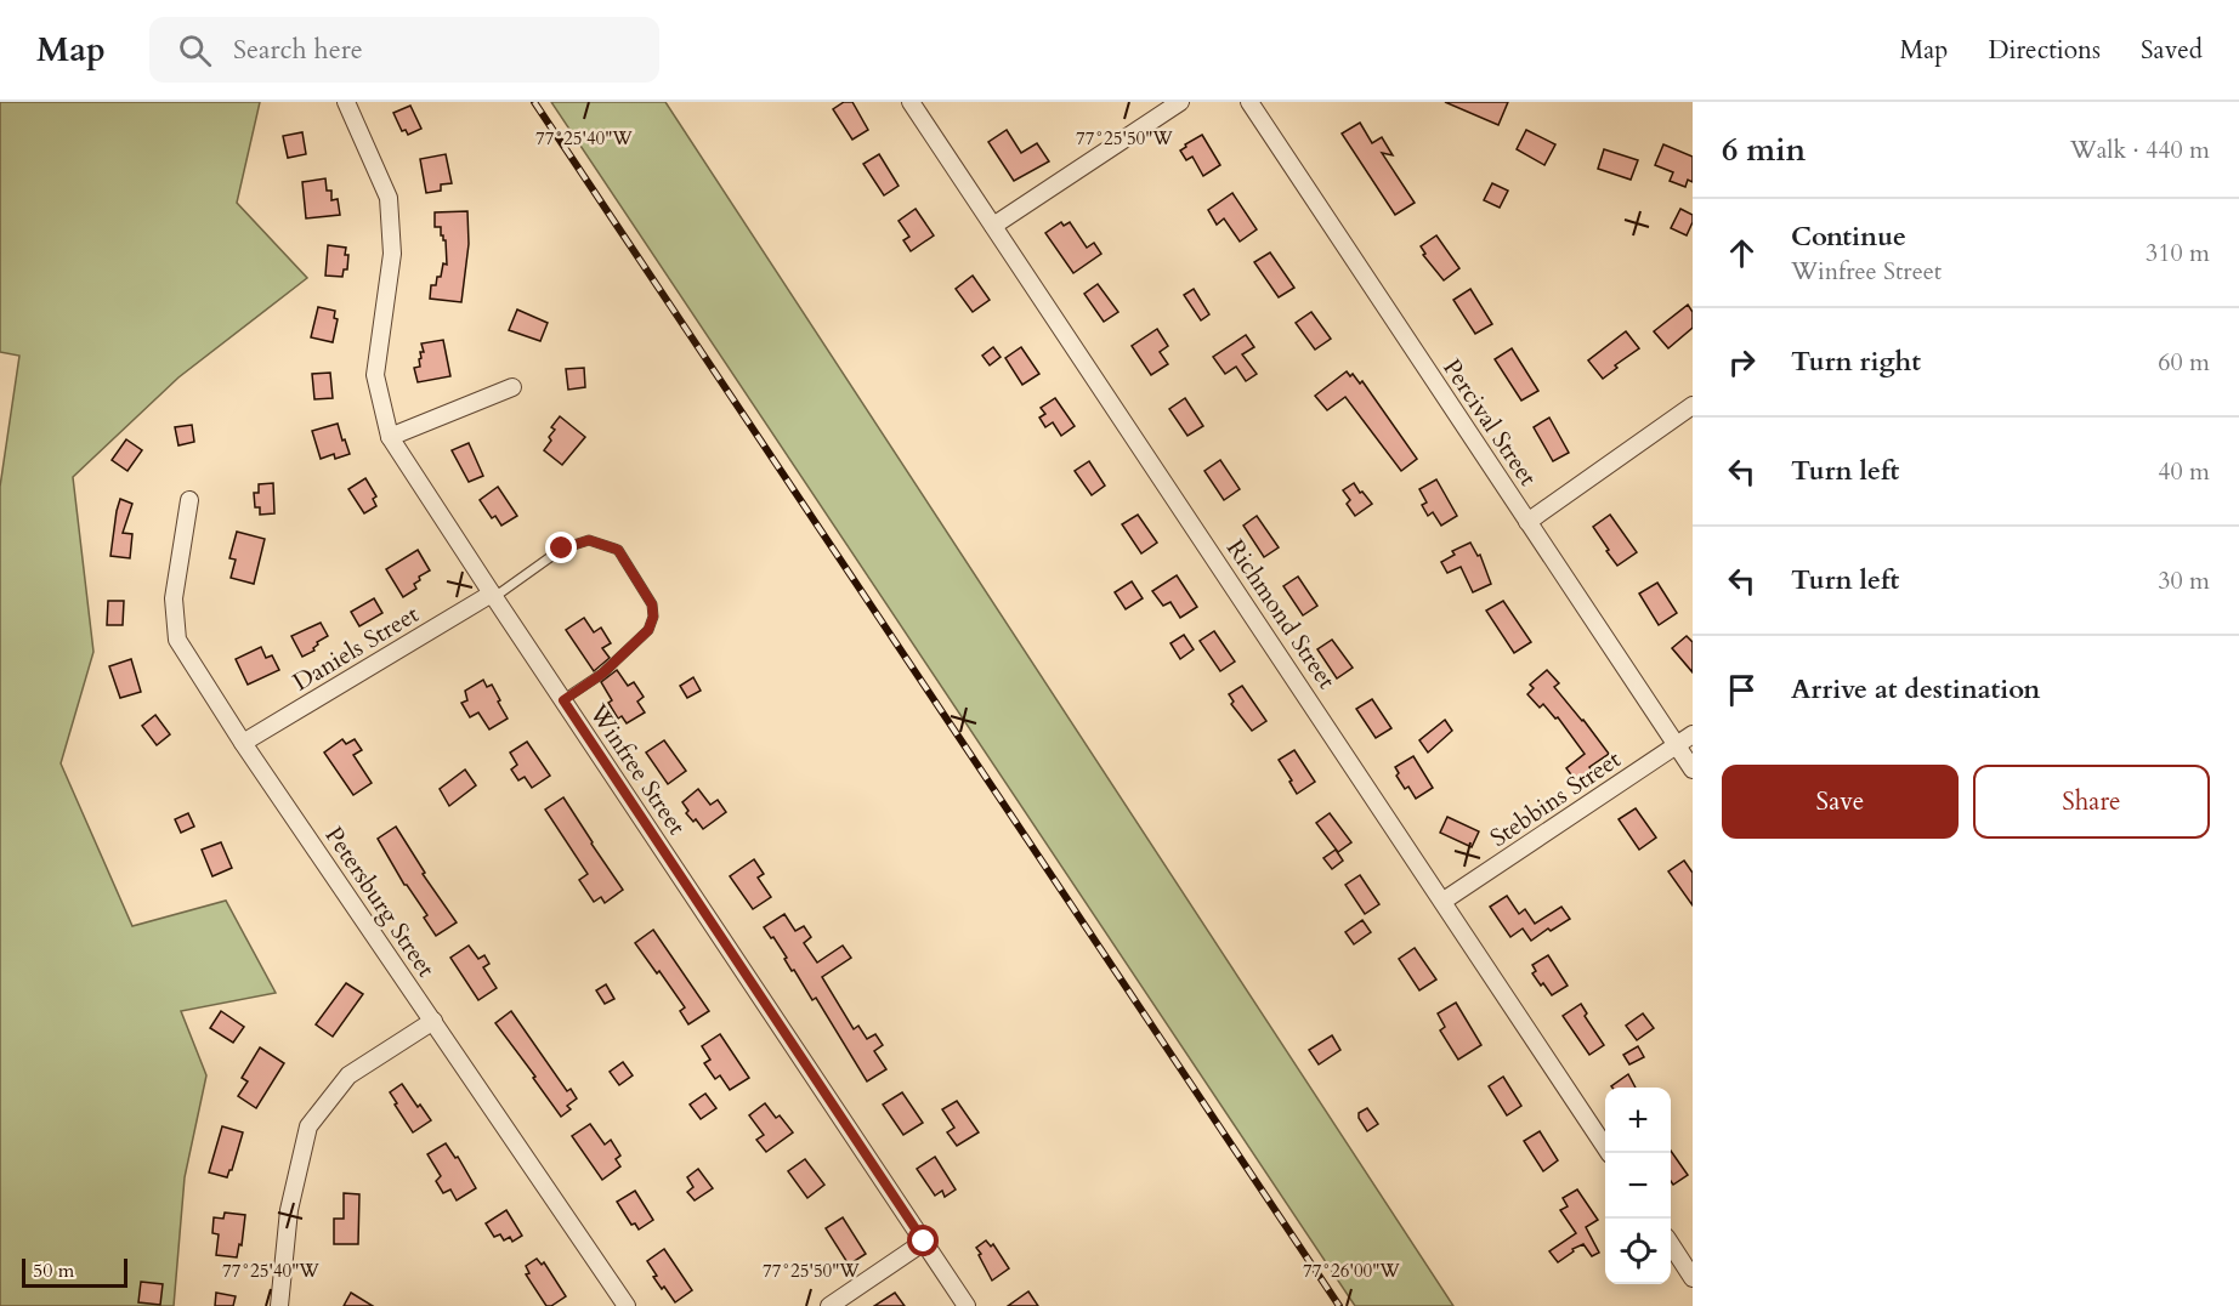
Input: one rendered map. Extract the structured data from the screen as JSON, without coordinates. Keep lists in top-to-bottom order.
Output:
{
  "streets": {
    "street": [
      "Percival Street",
      "Richmond Street",
      "Daniels Street",
      "Winfree Street",
      "Stebbins Street",
      "Petersburg Street"
    ]
  },
  "crossings": [
    ["Percival Street", "Stebbins Street"],
    ["Richmond Street", "Stebbins Street"],
    ["Daniels Street", "Winfree Street"],
    ["Daniels Street", "Petersburg Street"]
  ],
  "scale_bar": "50 m",
  "page": {
    "header": "Map",
    "search": "Search here",
    "nav": ["Map", "Directions", "Saved"],
    "heading": ["6 min", "Walk · 440 m"],
    "list": [
      ["Continue", "Winfree Street", "310 m"],
      ["Turn right", "60 m"],
      ["Turn left", "40 m"],
      ["Turn left", "30 m"],
      "Arrive at destination"
    ],
    "buttons": ["Save", "Share"],
    "map_buttons": ["+", "−"],
    "scale": "50 m"
  },
  "coordinates": ["77°25'40\"W", "77°25'50\"W", "77°26'00\"W"]
}
